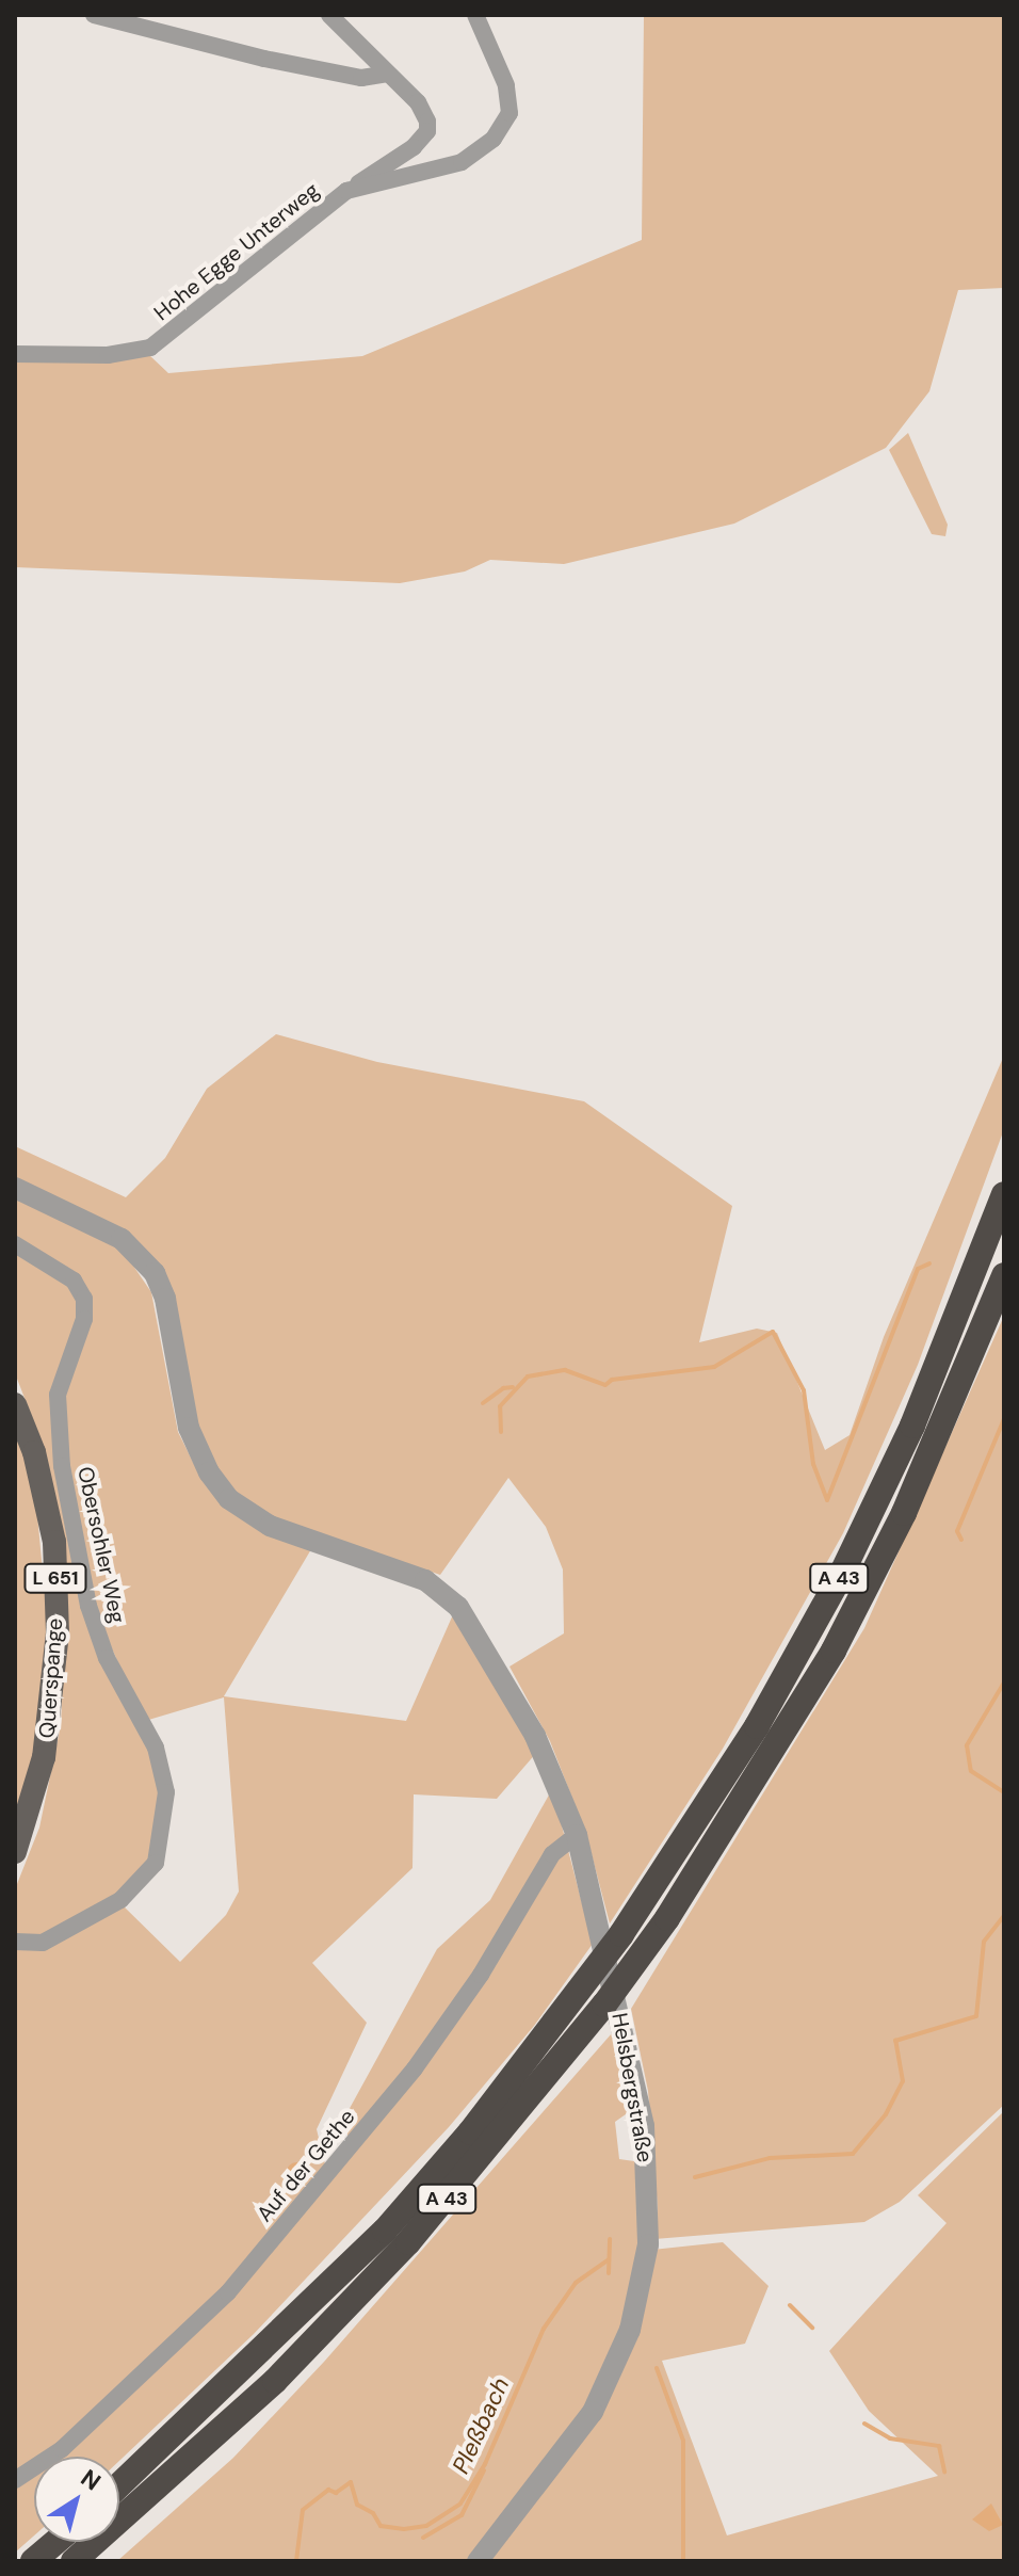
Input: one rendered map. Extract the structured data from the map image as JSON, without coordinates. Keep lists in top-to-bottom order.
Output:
{
  "streets": {
    "highway": ["A 43"],
    "main road": ["L 651", "Querspange"],
    "street": [
      "Hohe Egge Unterweg",
      "Obersohler Weg",
      "Helsbergstraße",
      "Auf der Gethe"
    ]
  },
  "crossings": [
    ["Helsbergstraße", "Auf der Gethe"]
  ],
  "water": ["Pleßbach"],
  "north": "top right"
}
